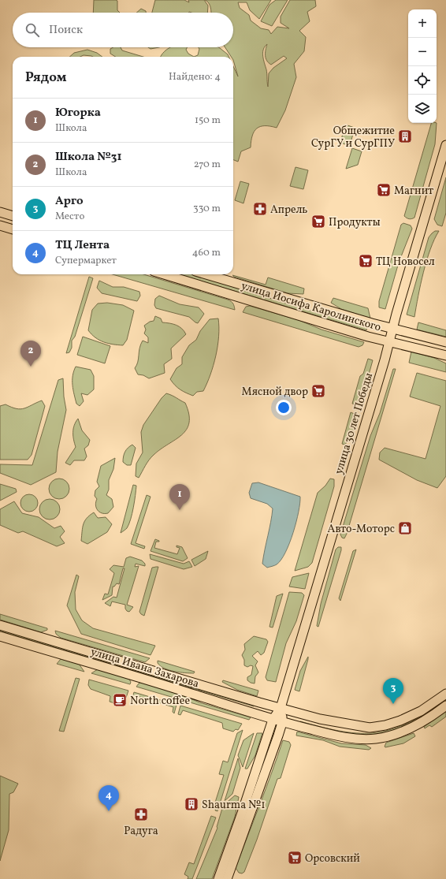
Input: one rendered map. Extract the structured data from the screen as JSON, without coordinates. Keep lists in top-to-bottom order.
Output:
{
  "streets": {
    "main road": ["улица Иосифа Каролинского", "улица 30 лет Победы", "улица Ивана Захарова"]
  },
  "crossings": [
    ["улица Иосифа Каролинского", "улица 30 лет Победы"],
    ["улица 30 лет Победы", "улица Ивана Захарова"]
  ],
  "places": {
    "building": ["Общежитие СурГУ и СурГПУ", "Shaurma №1"],
    "supermarket": [
      "Магнит",
      "Продукты",
      "ТЦ Новосел",
      "Мясной двор",
      "Орсовский"
    ],
    "pharmacy": ["Апрель", "Радуга"],
    "shop": ["Авто-Моторс"],
    "cafe": ["North coffee"]
  },
  "page": {
    "map_buttons": ["+", "−"],
    "search": "Поиск",
    "heading": ["Рядом", "Найдено: 4"],
    "list": [
      {
        "mark": "1",
        "name": "Югорка",
        "note": "Школа",
        "value": "150 m"
      },
      {
        "mark": "2",
        "name": "Школа №31",
        "note": "Школа",
        "value": "270 m"
      },
      {
        "mark": "3",
        "name": "Арго",
        "note": "Место",
        "value": "330 m"
      },
      {
        "mark": "4",
        "name": "ТЦ Лента",
        "note": "Супермаркет",
        "value": "460 m"
      }
    ],
    "pins": [
      "2",
      "1",
      "3",
      "4"
    ]
  }
}
